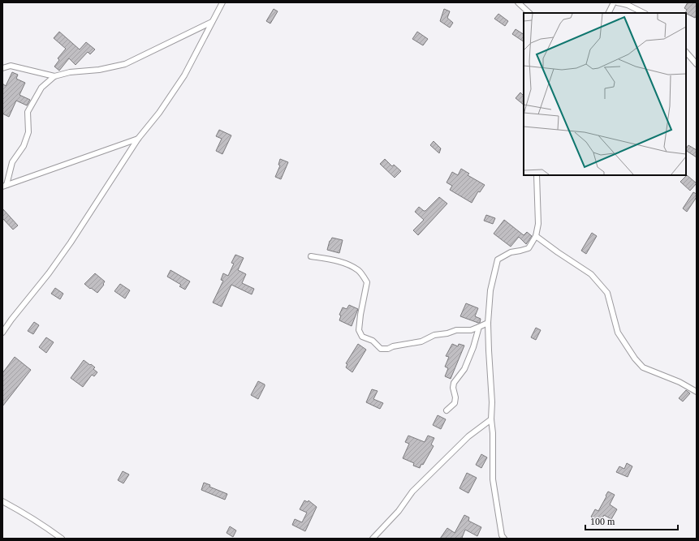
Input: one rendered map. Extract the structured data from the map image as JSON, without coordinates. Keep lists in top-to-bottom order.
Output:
{
  "scale_bar": "100 m"
}
